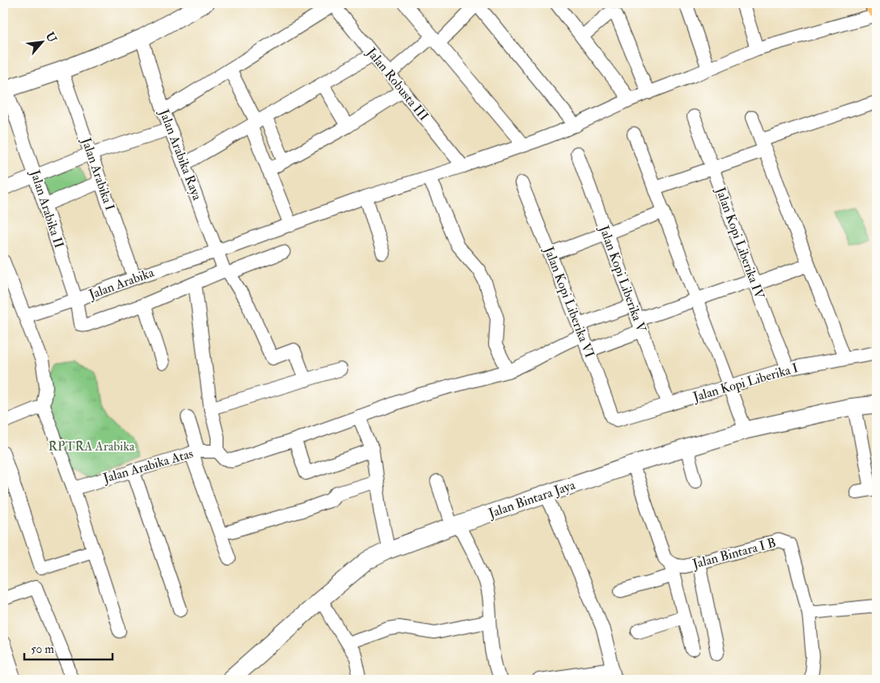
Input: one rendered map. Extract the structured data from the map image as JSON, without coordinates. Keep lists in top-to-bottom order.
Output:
{
  "streets": {
    "street": [
      "Jalan Robusta III",
      "Jalan Arabika Raya",
      "Jalan Arabika I",
      "Jalan Arabika II",
      "Jalan Kopi Liberika IV",
      "Jalan Kopi Liberika V",
      "Jalan Arabika",
      "Jalan Kopi Liberika VI",
      "Jalan Kopi Liberika I",
      "Jalan Arabika Atas",
      "Jalan Bintara Jaya",
      "Jalan Bintara I B"
    ]
  },
  "crossings": [
    ["Jalan Robusta III", "Jalan Arabika"],
    ["Jalan Arabika Raya", "Jalan Arabika"],
    ["Jalan Arabika I", "Jalan Arabika"],
    ["Jalan Arabika II", "Jalan Arabika"],
    ["Jalan Kopi Liberika IV", "Jalan Kopi Liberika I"],
    ["Jalan Kopi Liberika V", "Jalan Kopi Liberika I"],
    ["Jalan Kopi Liberika V", "Jalan Arabika Atas"],
    ["Jalan Kopi Liberika VI", "Jalan Kopi Liberika I"],
    ["Jalan Kopi Liberika VI", "Jalan Arabika Atas"]
  ],
  "parks": ["RPTRA Arabika"],
  "scale_bar": "50 m",
  "north": "top right"
}
